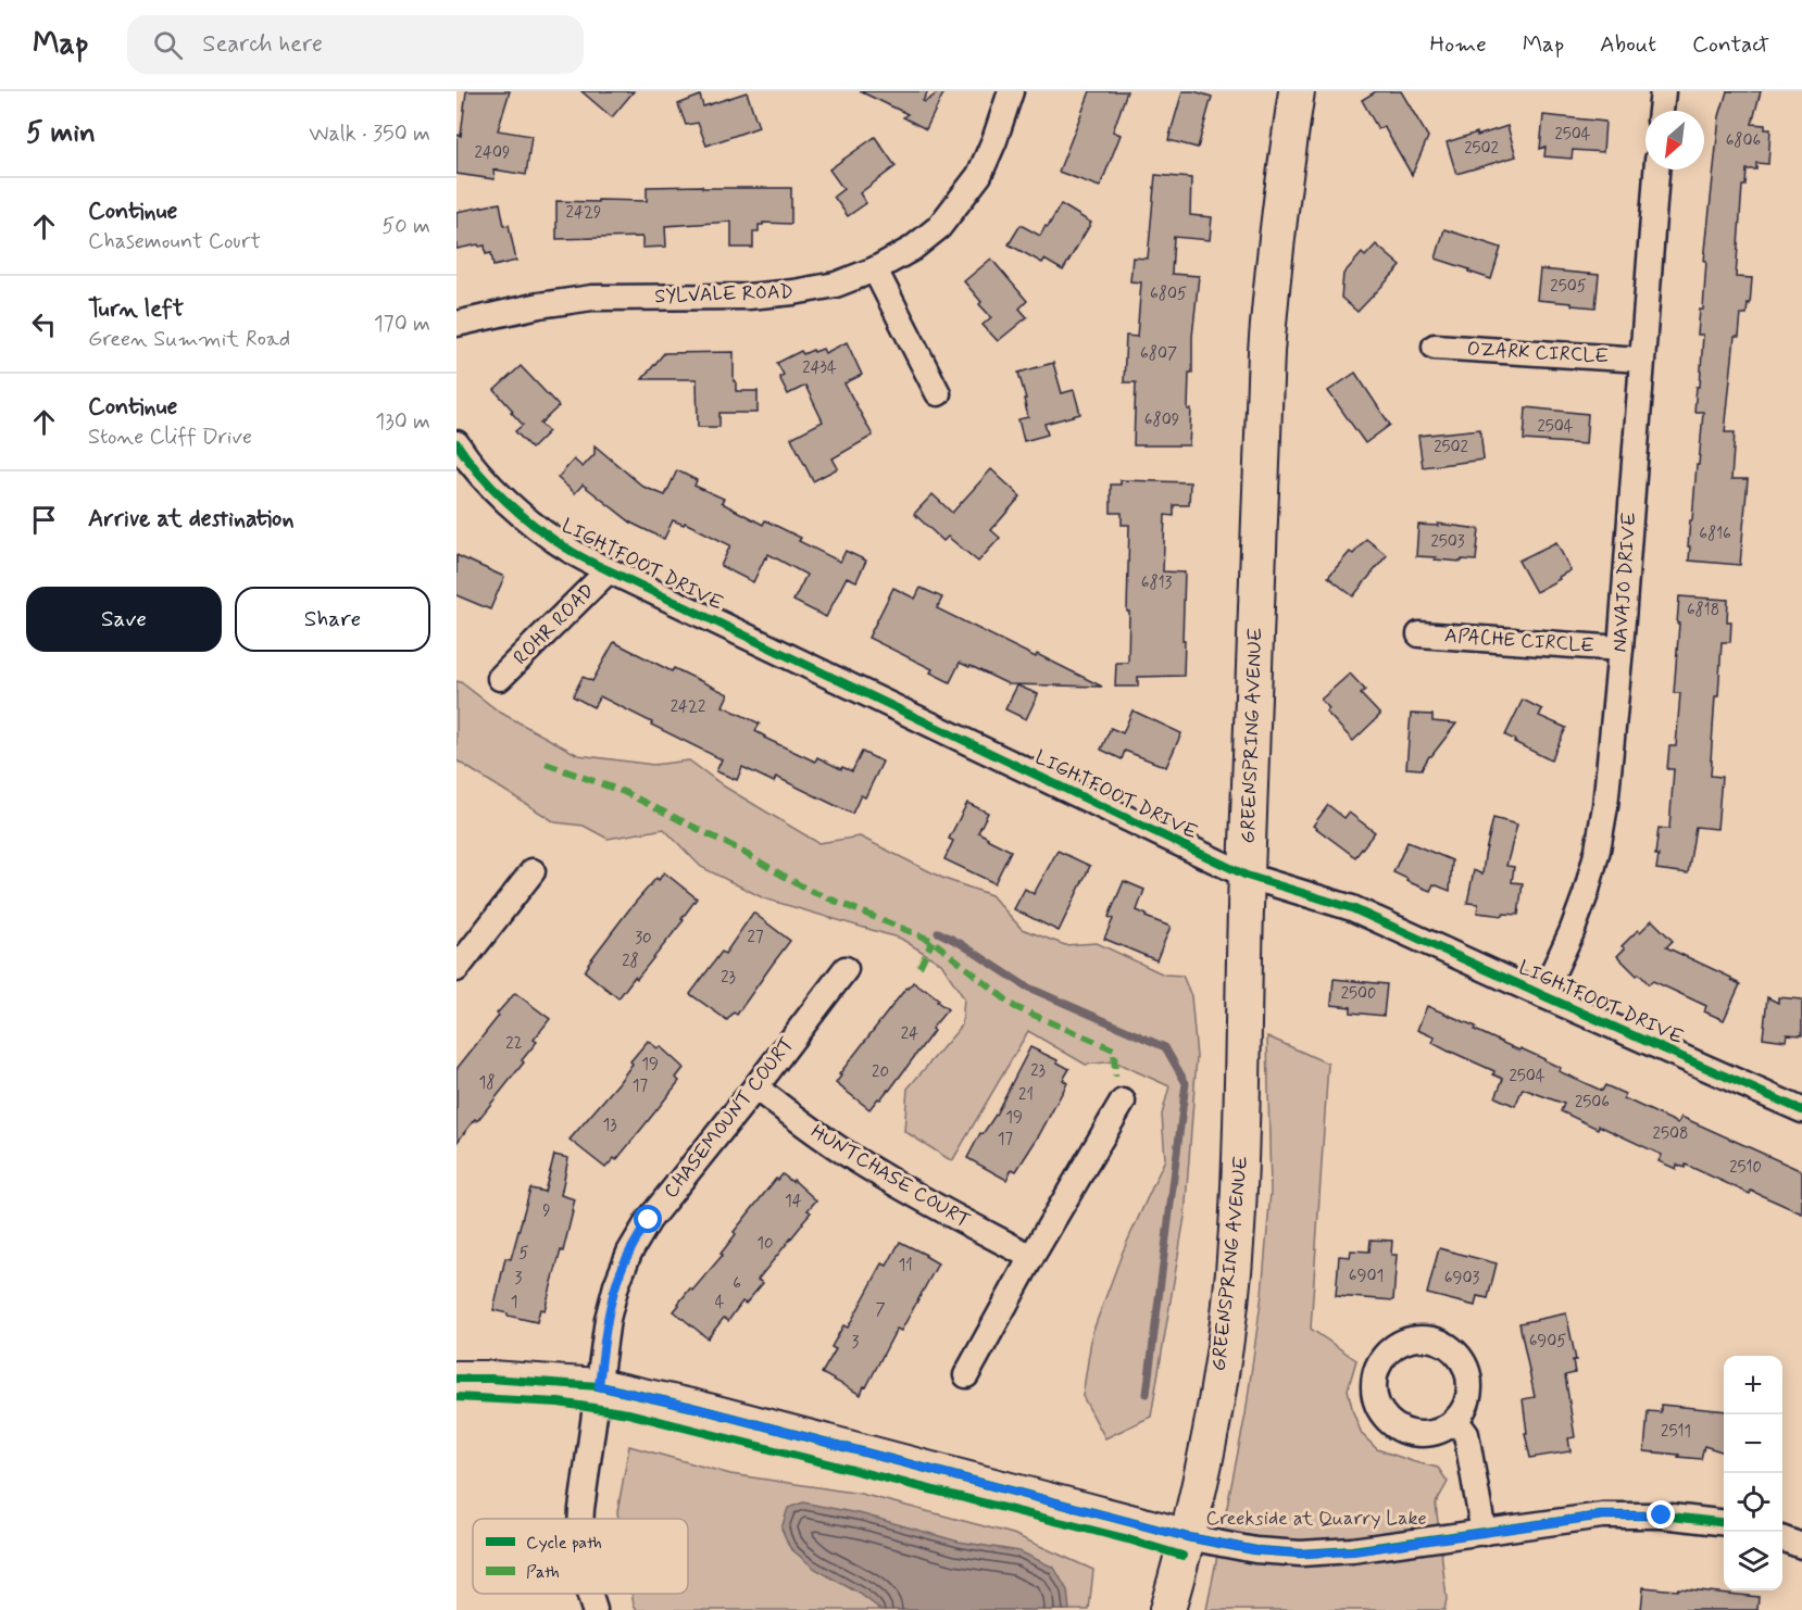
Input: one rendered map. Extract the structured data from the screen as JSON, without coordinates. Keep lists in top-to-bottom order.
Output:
{
  "streets": {
    "main road": ["GREENSPRING AVENUE"],
    "street": [
      "SYLVALE ROAD",
      "OZARK CIRCLE",
      "LIGHTFOOT DRIVE",
      "NAVAJO DRIVE",
      "ROHR ROAD",
      "APACHE CIRCLE",
      "CHASEMOUNT COURT",
      "HUNTCHASE COURT"
    ]
  },
  "crossings": [
    ["OZARK CIRCLE", "NAVAJO DRIVE"],
    ["LIGHTFOOT DRIVE", "NAVAJO DRIVE"],
    ["LIGHTFOOT DRIVE", "ROHR ROAD"],
    ["LIGHTFOOT DRIVE", "GREENSPRING AVENUE"],
    ["NAVAJO DRIVE", "APACHE CIRCLE"],
    ["CHASEMOUNT COURT", "HUNTCHASE COURT"]
  ],
  "parks": ["Creekside at Quarry Lake"],
  "house_numbers": [
    "2504",
    "6806",
    "2502",
    "2409",
    "2429",
    "2505",
    "6805",
    "6807",
    "2434",
    "6809",
    "2504",
    "2502",
    "6816",
    "2503",
    "6813",
    "6818",
    "2422",
    "27",
    "30",
    "28",
    "23",
    "2500",
    "24",
    "22",
    "19",
    "23",
    "20",
    "2504",
    "18",
    "17",
    "21",
    "2506",
    "19",
    "13",
    "2508",
    "17",
    "2510",
    "14",
    "9",
    "10",
    "5",
    "11",
    "6901",
    "3",
    "6903",
    "6",
    "1",
    "4",
    "7",
    "6905",
    "3",
    "2511"
  ],
  "legend": ["Cycle path", "Path"],
  "north": "bottom left",
  "page": {
    "header": "Map",
    "search": "Search here",
    "nav": [
      "Home",
      "Map",
      "About",
      "Contact"
    ],
    "heading": ["5 min", "Walk · 350 m"],
    "list": [
      ["Continue", "Chasemount Court", "50 m"],
      ["Turn left", "Green Summit Road", "170 m"],
      ["Continue", "Stone Cliff Drive", "130 m"],
      "Arrive at destination"
    ],
    "buttons": ["Save", "Share"],
    "map_buttons": ["+", "−"]
  }
}
